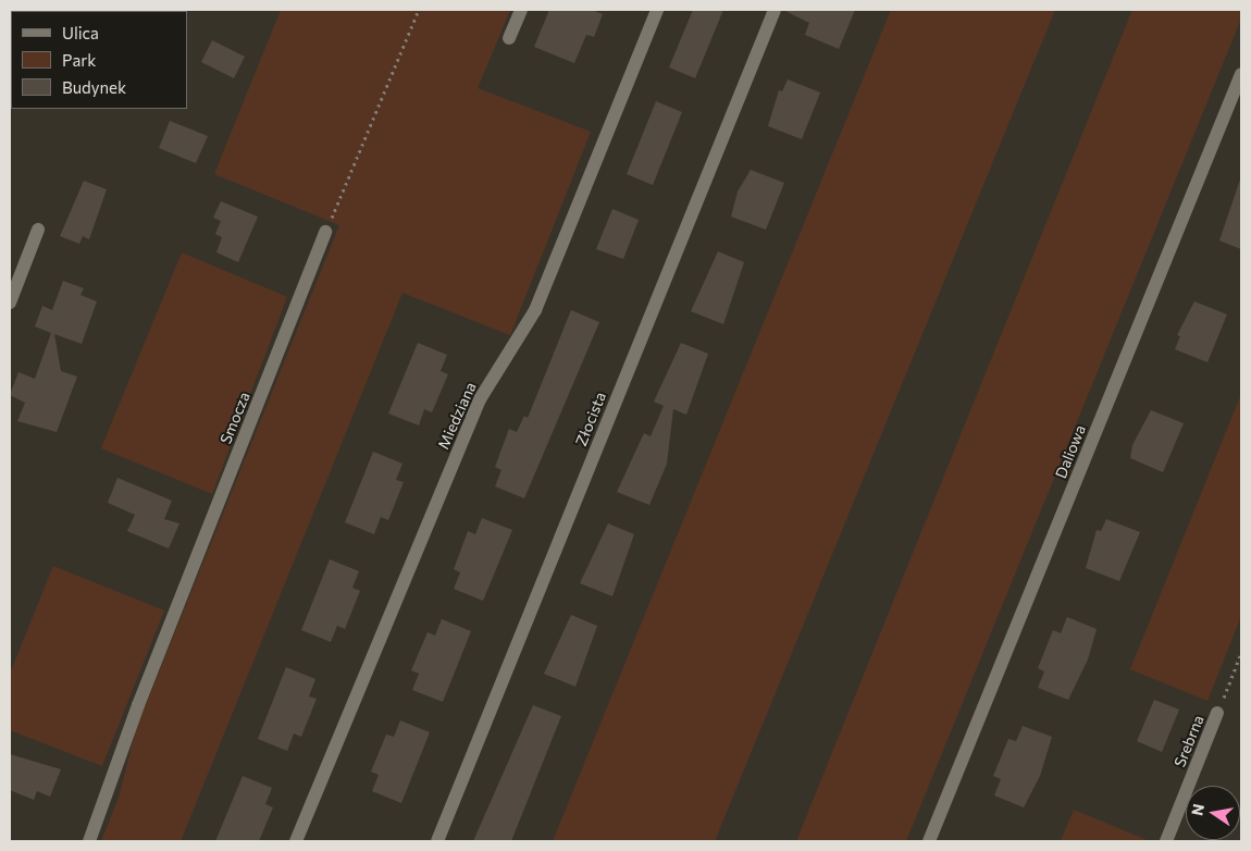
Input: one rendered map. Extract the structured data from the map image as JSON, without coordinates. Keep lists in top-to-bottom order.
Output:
{
  "streets": {
    "street": [
      "Miedziana",
      "Smocza",
      "Złocista",
      "Daliowa",
      "Srebrna"
    ]
  },
  "legend": ["Ulica", "Park", "Budynek"],
  "north": "left"
}
